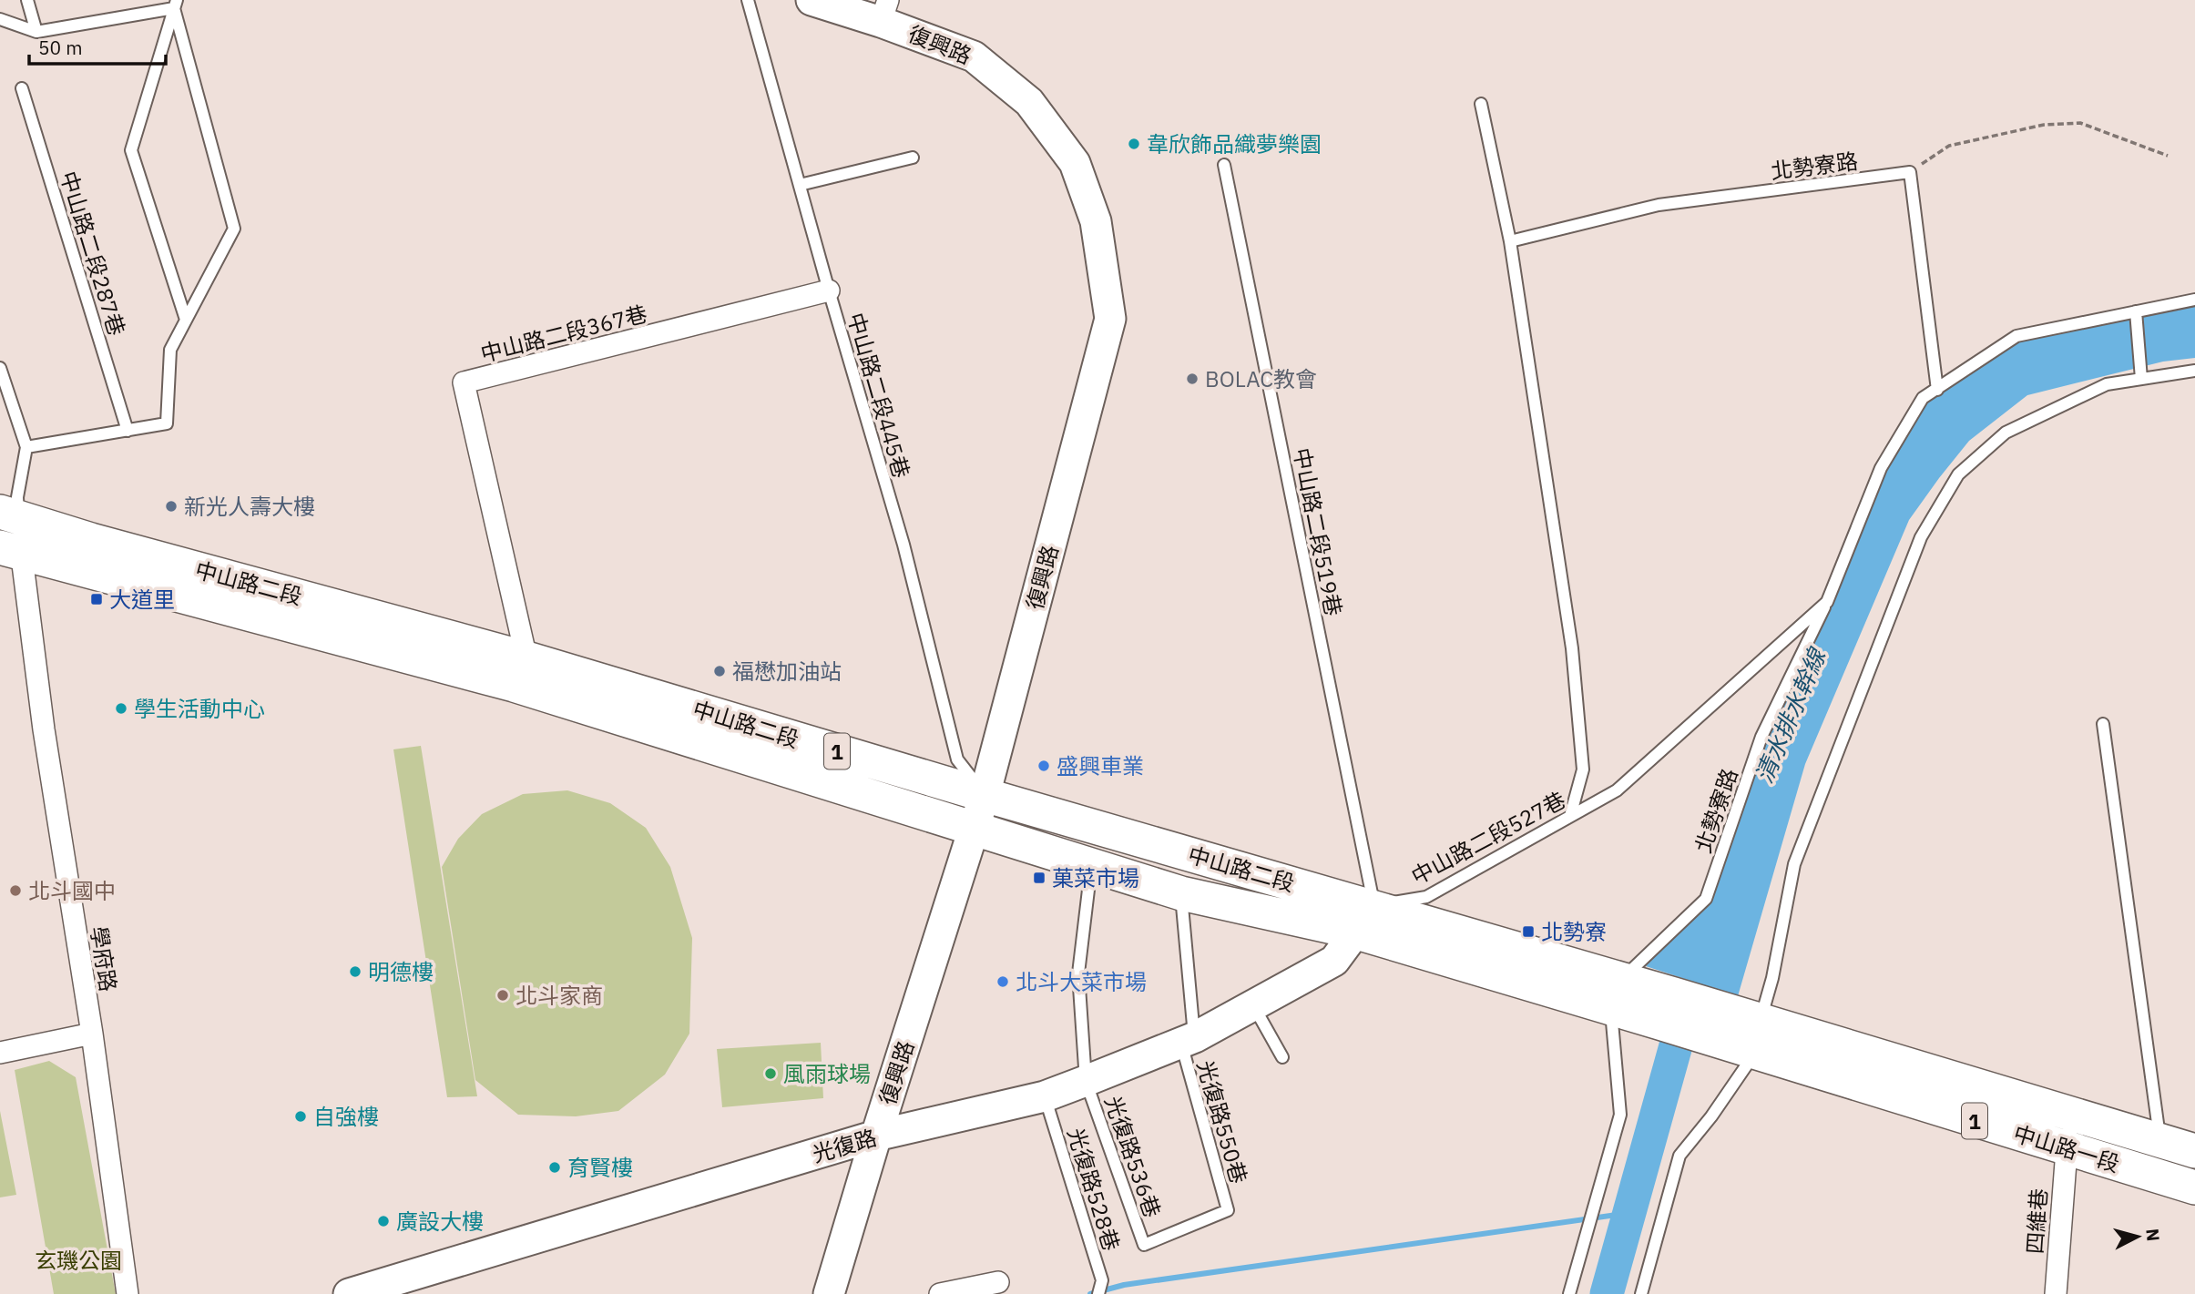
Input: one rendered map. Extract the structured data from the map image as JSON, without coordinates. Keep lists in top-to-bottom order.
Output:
{
  "streets": {
    "main road": ["中山路二段", "1", "中山路一段"],
    "street": [
      "復興路",
      "中山路二段367巷",
      "學府路",
      "光復路",
      "四維巷"
    ],
    "lane": [
      "北勢寮路",
      "中山路二段287巷",
      "中山路二段445巷",
      "中山路二段519巷",
      "中山路二段527巷",
      "光復路550巷",
      "光復路536巷",
      "光復路528巷"
    ]
  },
  "crossings": [
    ["復興路", "中山路二段445巷"],
    ["復興路", "中山路二段"],
    ["復興路", "光復路"],
    ["北勢寮路", "中山路二段"],
    ["北勢寮路", "中山路二段527巷"],
    ["中山路二段367巷", "中山路二段445巷"],
    ["中山路二段367巷", "中山路二段"],
    ["中山路二段445巷", "中山路二段"],
    ["中山路二段519巷", "中山路二段"],
    ["中山路二段519巷", "中山路二段527巷"],
    ["中山路二段519巷", "光復路"],
    ["中山路二段", "1"],
    ["中山路二段", "中山路二段527巷"],
    ["中山路二段", "學府路"],
    ["中山路二段", "光復路550巷"],
    ["中山路二段", "光復路"],
    ["中山路二段", "光復路536巷"],
    ["1", "中山路一段"],
    ["中山路二段527巷", "光復路"],
    ["光復路550巷", "光復路"],
    ["光復路550巷", "光復路536巷"],
    ["光復路", "光復路536巷"],
    ["光復路", "光復路528巷"],
    ["中山路一段", "四維巷"]
  ],
  "water": ["清水排水幹線"],
  "parks": ["玄璣公園"],
  "places": {
    "other": [
      "韋欣飾品織夢樂園",
      "BOLAC教會",
      "新光人壽大樓",
      "福懋加油站",
      "學生活動中心",
      "盛興車業",
      "北斗國中",
      "明德樓",
      "北斗大菜市場",
      "北斗家商",
      "風雨球場",
      "自強樓",
      "育賢樓",
      "廣設大樓"
    ],
    "transit": ["大道里", "菓菜市場", "北勢寮"]
  },
  "scale_bar": "50 m",
  "north": "right"
}
